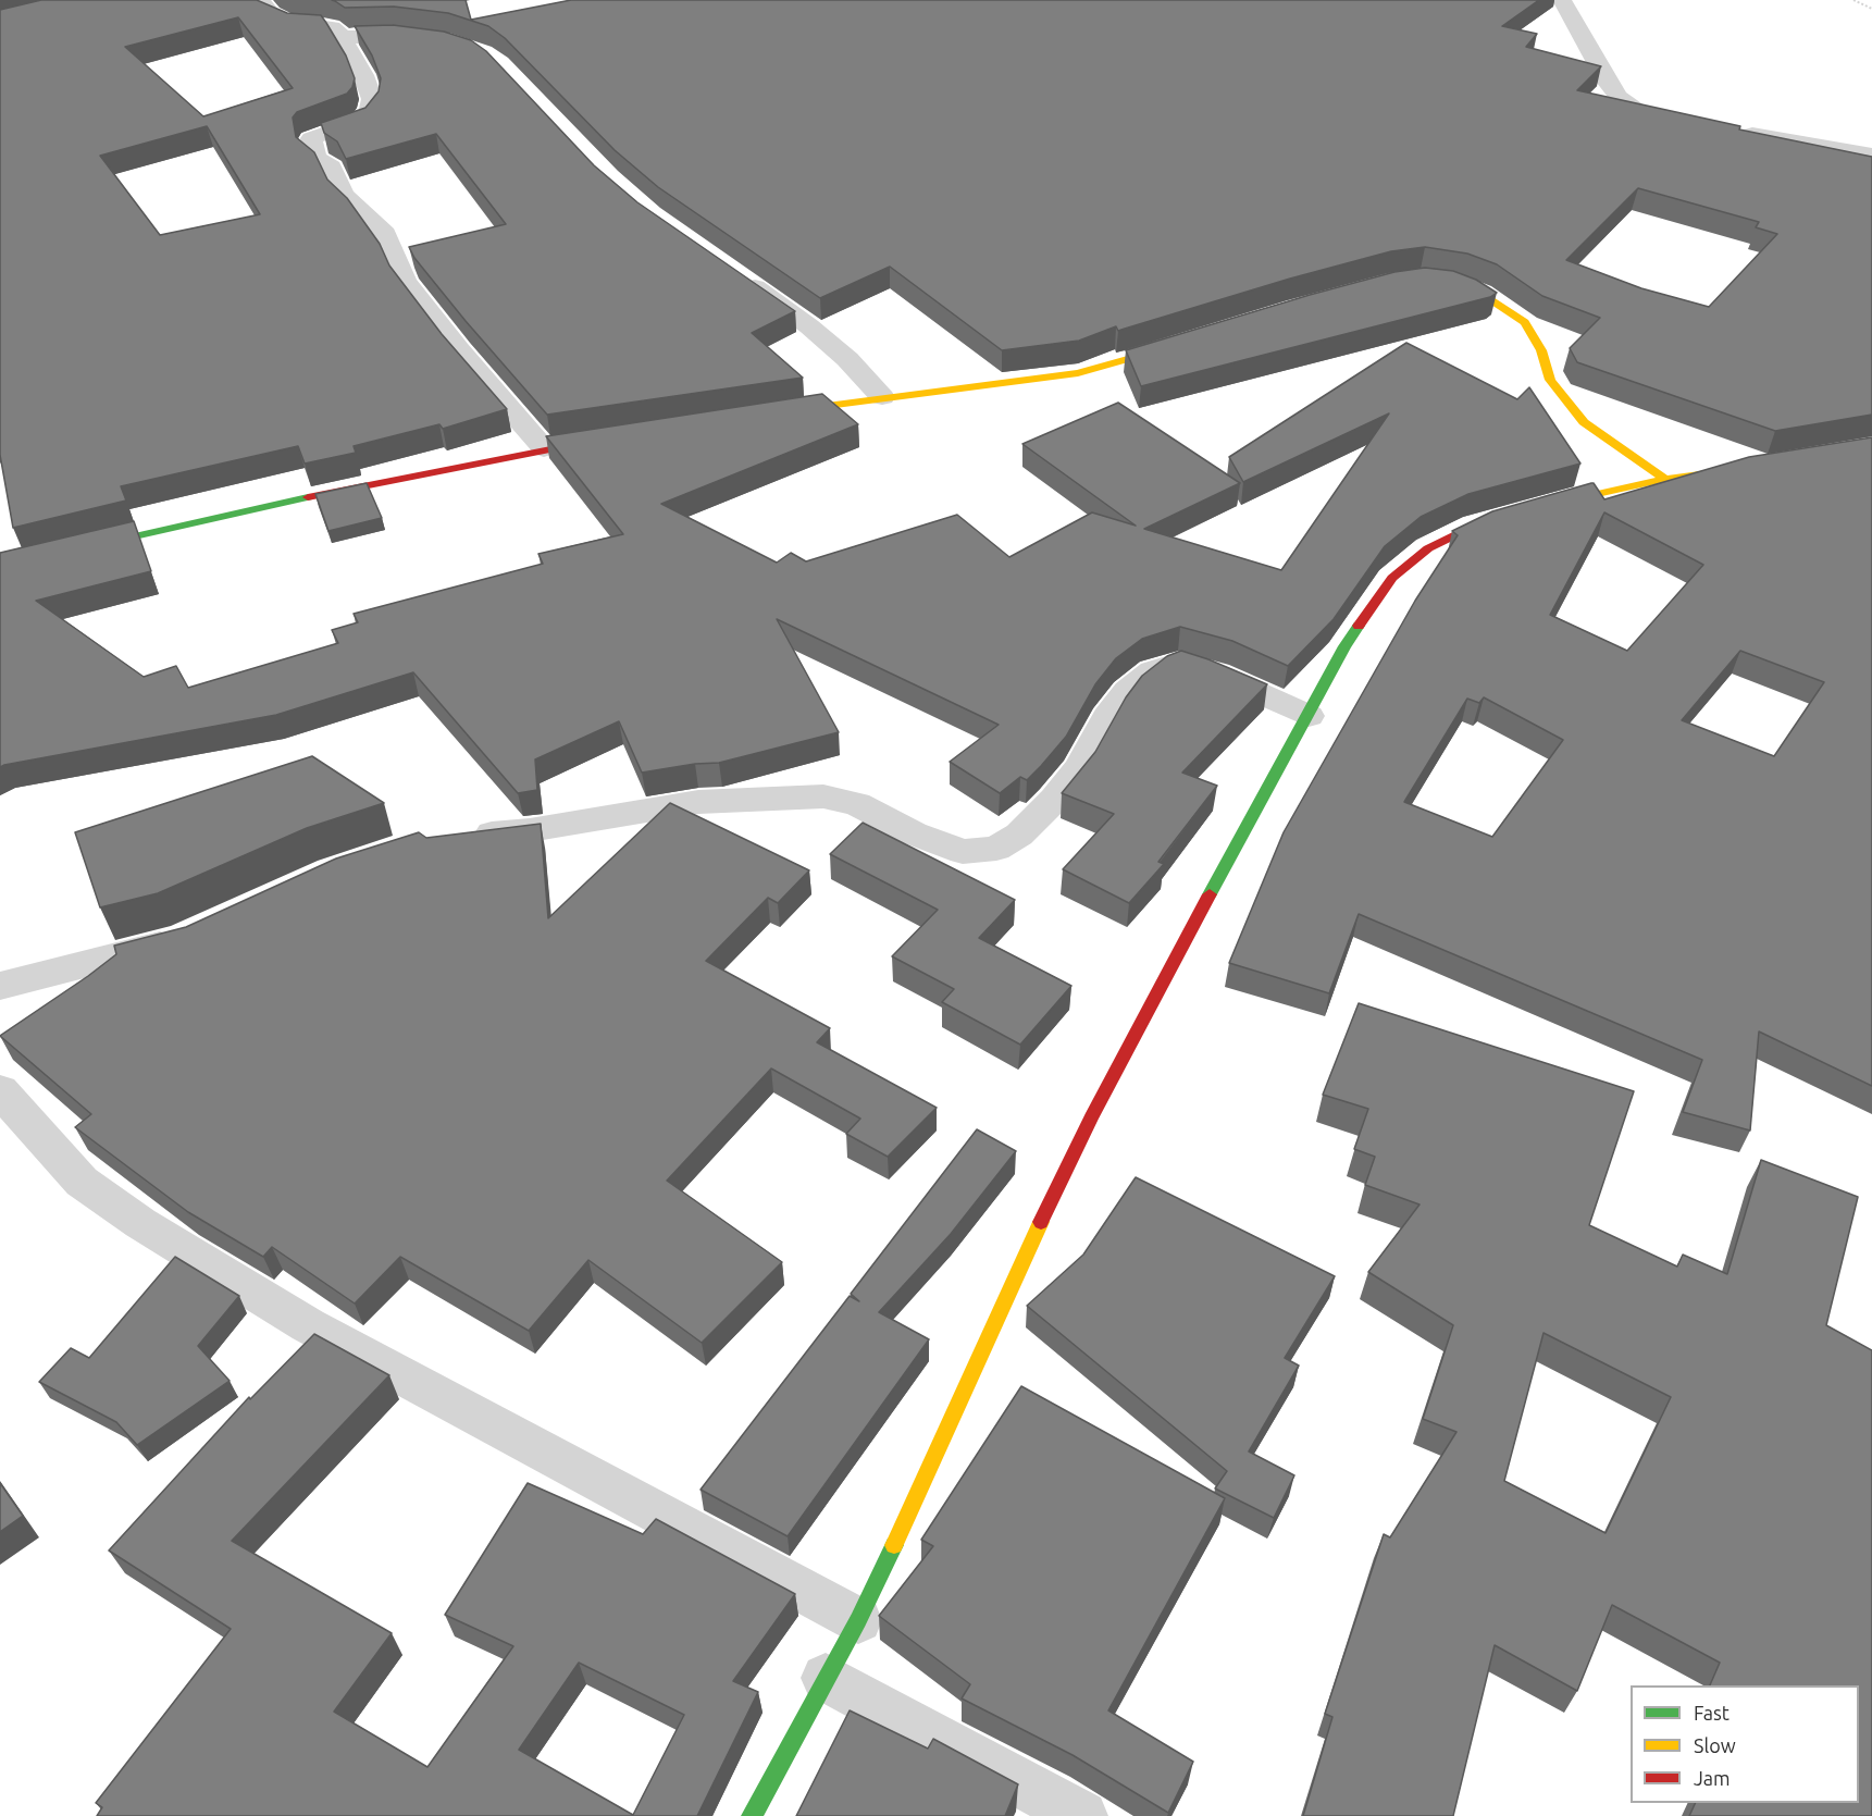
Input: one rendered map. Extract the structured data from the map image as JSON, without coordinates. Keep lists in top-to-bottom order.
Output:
{
  "legend": ["Fast", "Slow", "Jam"]
}
